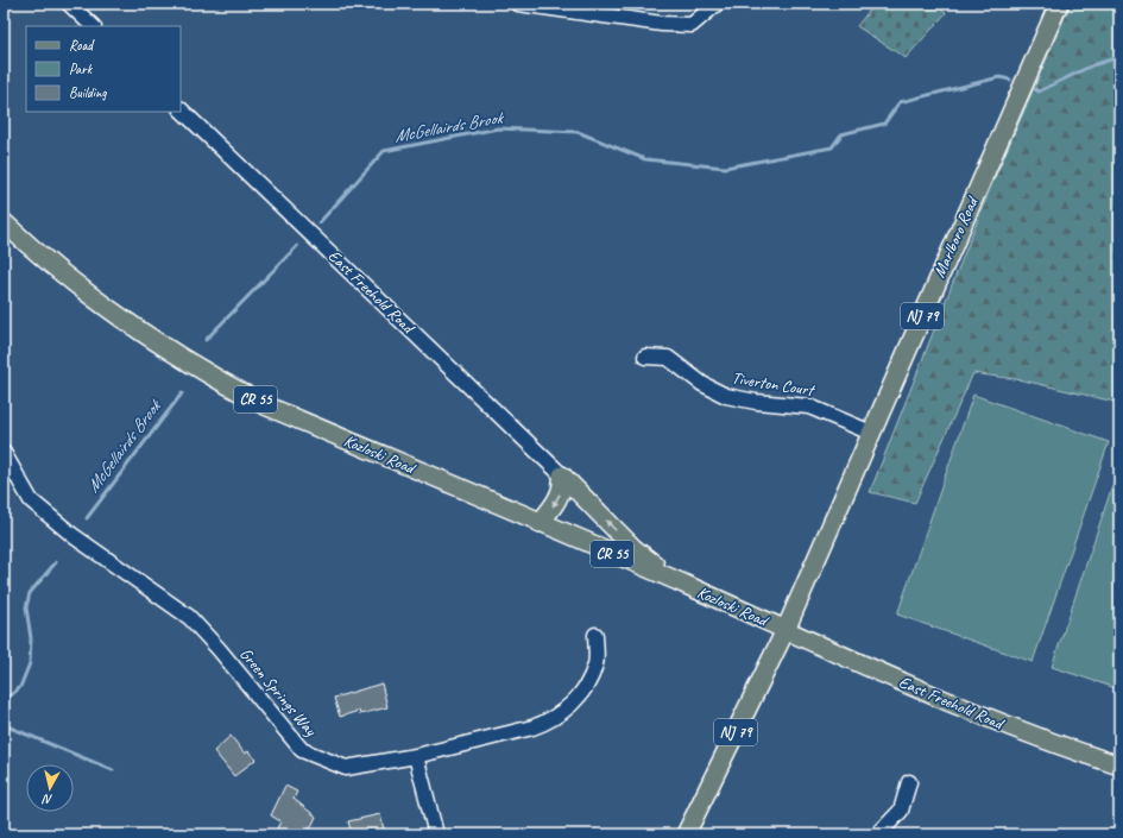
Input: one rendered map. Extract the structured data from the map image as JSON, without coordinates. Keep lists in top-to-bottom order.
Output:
{
  "streets": {
    "main road": [
      "Marlboro Road",
      "East Freehold Road",
      "NJ 79",
      "CR 55",
      "Kozloski Road"
    ],
    "street": ["Tiverton Court", "Green Springs Way"]
  },
  "crossings": [
    ["Marlboro Road", "East Freehold Road"],
    ["Marlboro Road", "NJ 79"],
    ["Marlboro Road", "Tiverton Court"],
    ["Marlboro Road", "Kozloski Road"],
    ["East Freehold Road", "NJ 79"],
    ["East Freehold Road", "Kozloski Road"],
    ["NJ 79", "Kozloski Road"]
  ],
  "water": ["McGellairds Brook"],
  "legend": ["Road", "Park", "Building"],
  "north": "bottom"
}
